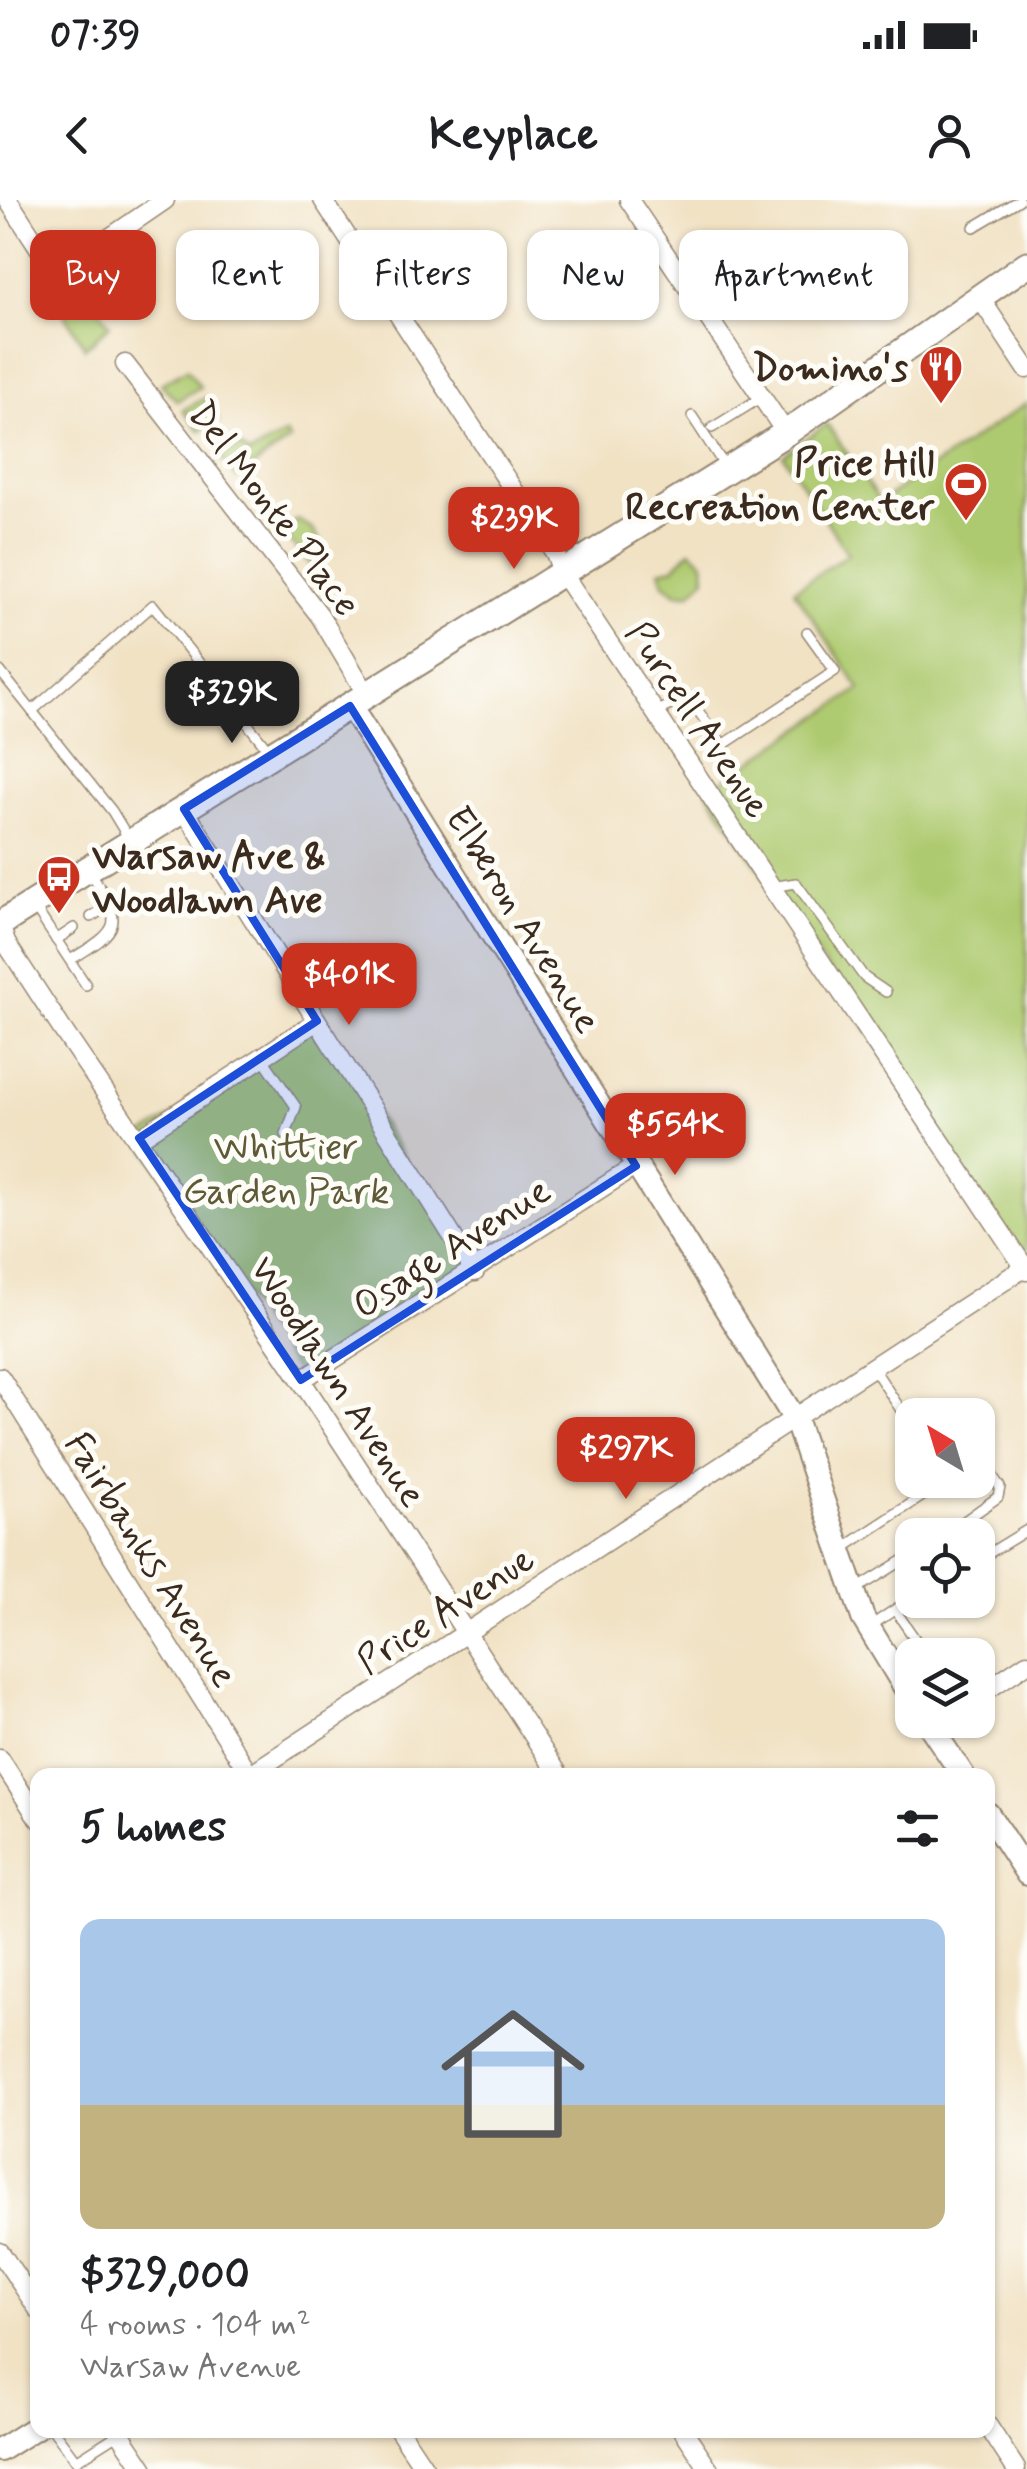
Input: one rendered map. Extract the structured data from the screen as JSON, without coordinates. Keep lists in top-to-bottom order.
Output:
{
  "streets": {
    "street": [
      "Del Monte Place",
      "Purcell Avenue",
      "Elberon Avenue",
      "Osage Avenue",
      "Woodlawn Avenue",
      "Fairbanks Avenue",
      "Price Avenue"
    ]
  },
  "crossings": [
    ["Del Monte Place", "Elberon Avenue"],
    ["Purcell Avenue", "Price Avenue"],
    ["Elberon Avenue", "Osage Avenue"],
    ["Elberon Avenue", "Price Avenue"],
    ["Osage Avenue", "Woodlawn Avenue"],
    ["Woodlawn Avenue", "Price Avenue"]
  ],
  "parks": ["Whittier Garden Park"],
  "places": {
    "restaurant": ["Domino's"],
    "sports": ["Price Hill Recreation Center"],
    "bus stop": ["Warsaw Ave & Woodlawn Ave"]
  },
  "north": "top left",
  "page": {
    "status": "07:39",
    "header": "Keyplace",
    "chip": [
      "Buy",
      "Rent",
      "Filters",
      "New",
      "Apartment"
    ],
    "price": [
      "$239K",
      "$329K",
      "$401K",
      "$554K",
      "$297K"
    ],
    "heading": "5 homes",
    "list": [
      {
        "name": "$329,000",
        "note": "4 rooms · 104 m² · Warsaw Avenue"
      }
    ]
  }
}
